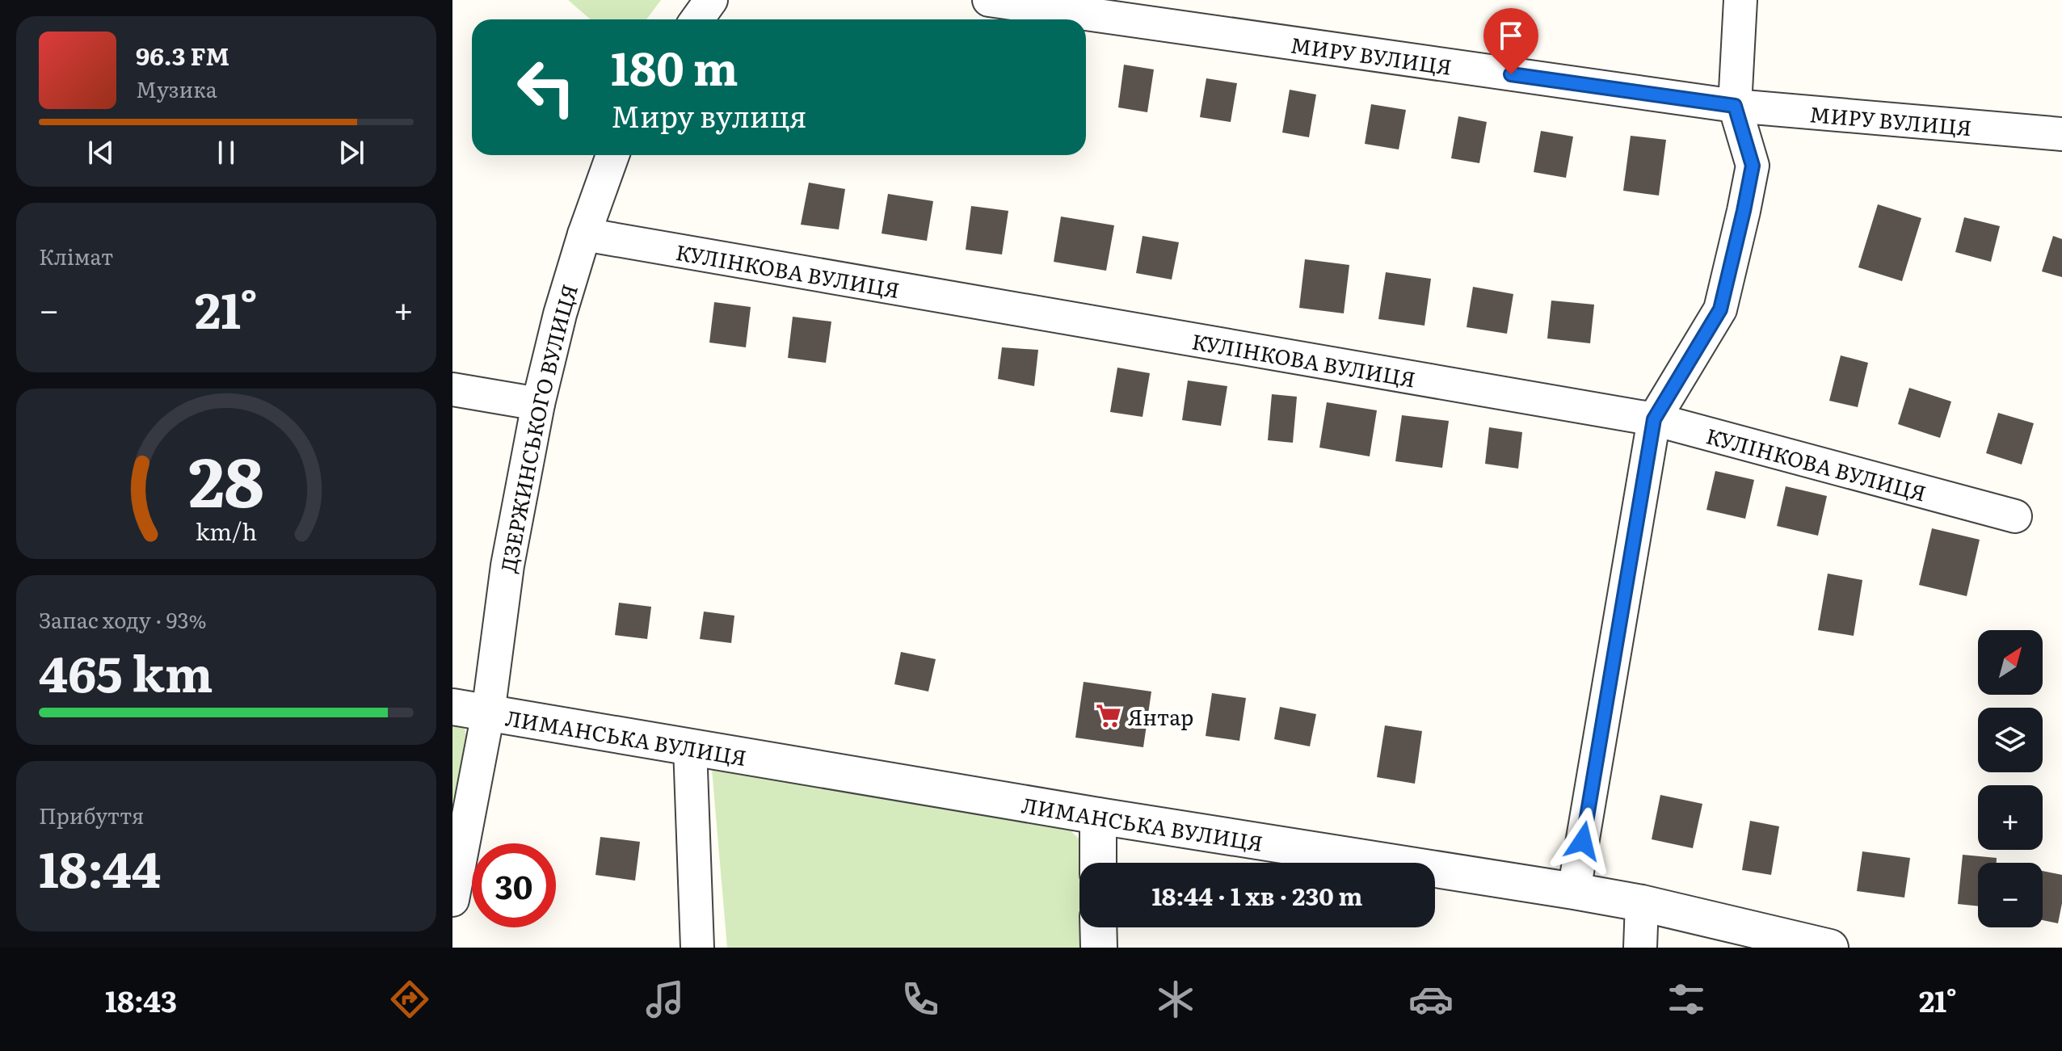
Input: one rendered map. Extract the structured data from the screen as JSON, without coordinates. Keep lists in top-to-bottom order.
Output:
{
  "streets": {
    "street": [
      "МИРУ ВУЛИЦЯ",
      "КУЛІНКОВА ВУЛИЦЯ",
      "ДЗЕРЖИНСЬКОГО ВУЛИЦЯ",
      "ЛИМАНСЬКА ВУЛИЦЯ"
    ]
  },
  "crossings": [
    ["КУЛІНКОВА ВУЛИЦЯ", "ДЗЕРЖИНСЬКОГО ВУЛИЦЯ"],
    ["ДЗЕРЖИНСЬКОГО ВУЛИЦЯ", "ЛИМАНСЬКА ВУЛИЦЯ"]
  ],
  "places": {
    "supermarket": ["Янтар"]
  },
  "north": "top right",
  "page": {
    "turn": ["180 m", "Миру вулиця"],
    "song": ["96.3 FM", "Музика"],
    "tile": [
      "Клімат",
      ["Запас ходу · 93%", "465 km"],
      ["Прибуття", "18:44"]
    ],
    "heat": ["−", "21°", "+"],
    "map_buttons": ["+", "−"],
    "limit": "30",
    "trip": "18:44 · 1 хв · 230 m",
    "tabs": ["18:43", "21°"],
    "gauge": ["28", "km/h"]
  }
}
